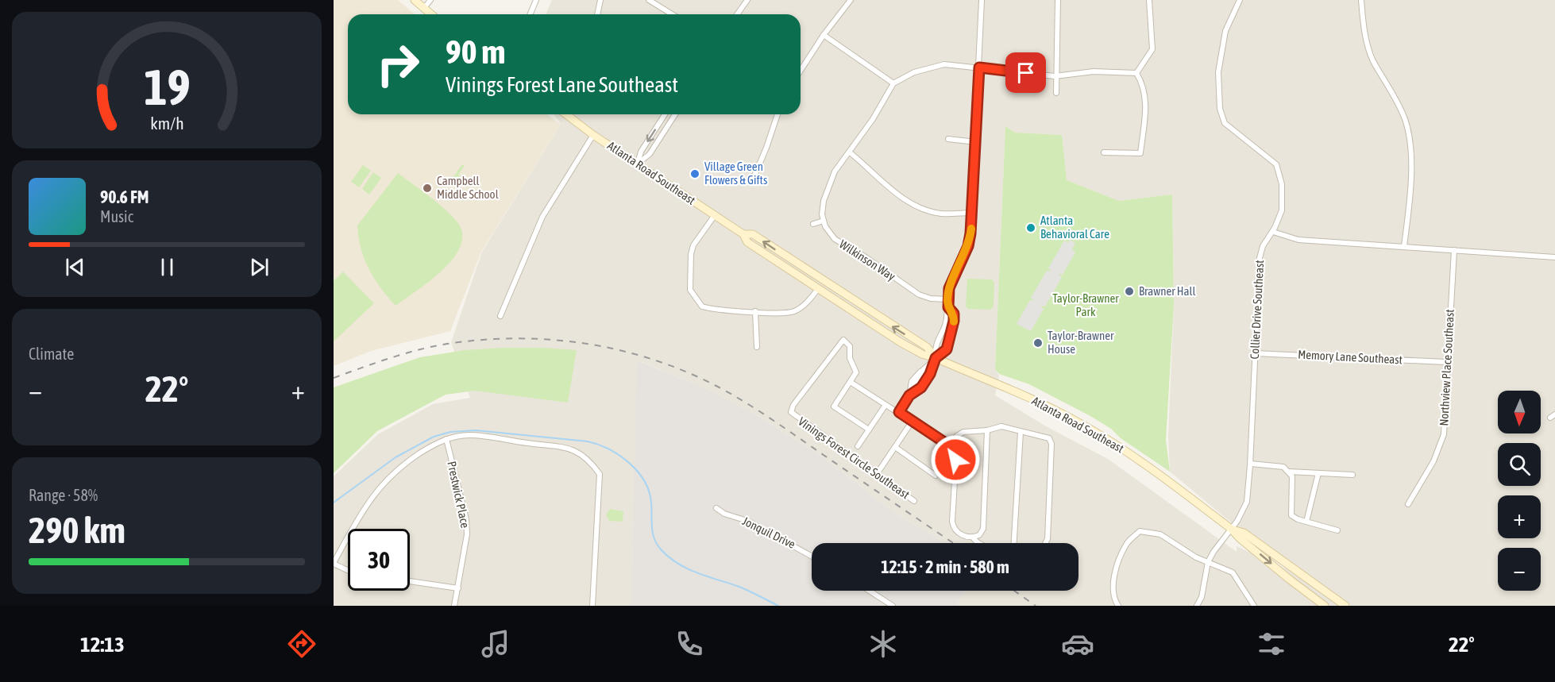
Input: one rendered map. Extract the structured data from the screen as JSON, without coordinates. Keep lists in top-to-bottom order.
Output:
{
  "streets": {
    "main road": ["Atlanta Road Southeast"],
    "street": [
      "Wilkinson Way",
      "Collier Drive Southeast",
      "Memory Lane Southeast",
      "Northview Place Southeast",
      "Vinings Forest Circle Southeast",
      "Prestwick Place",
      "Jonquil Drive"
    ]
  },
  "crossings": [
    ["Atlanta Road Southeast", "Collier Drive Southeast"],
    ["Collier Drive Southeast", "Memory Lane Southeast"],
    ["Memory Lane Southeast", "Northview Place Southeast"]
  ],
  "parks": ["Taylor-Brawner Park"],
  "places": [
    "Village Green Flowers & Gifts",
    "Campbell Middle School",
    "Atlanta Behavioral Care",
    "Brawner Hall",
    "Taylor-Brawner House"
  ],
  "north": "bottom",
  "page": {
    "turn": ["90 m", "Vinings Forest Lane Southeast"],
    "song": ["90.6 FM", "Music"],
    "tile": [
      "Climate",
      ["Range · 58%", "290 km"]
    ],
    "heat": ["−", "22°", "+"],
    "map_buttons": ["+", "−"],
    "limit": "30",
    "trip": "12:15 · 2 min · 580 m",
    "tabs": ["12:13", "22°"],
    "gauge": ["19", "km/h"]
  }
}
